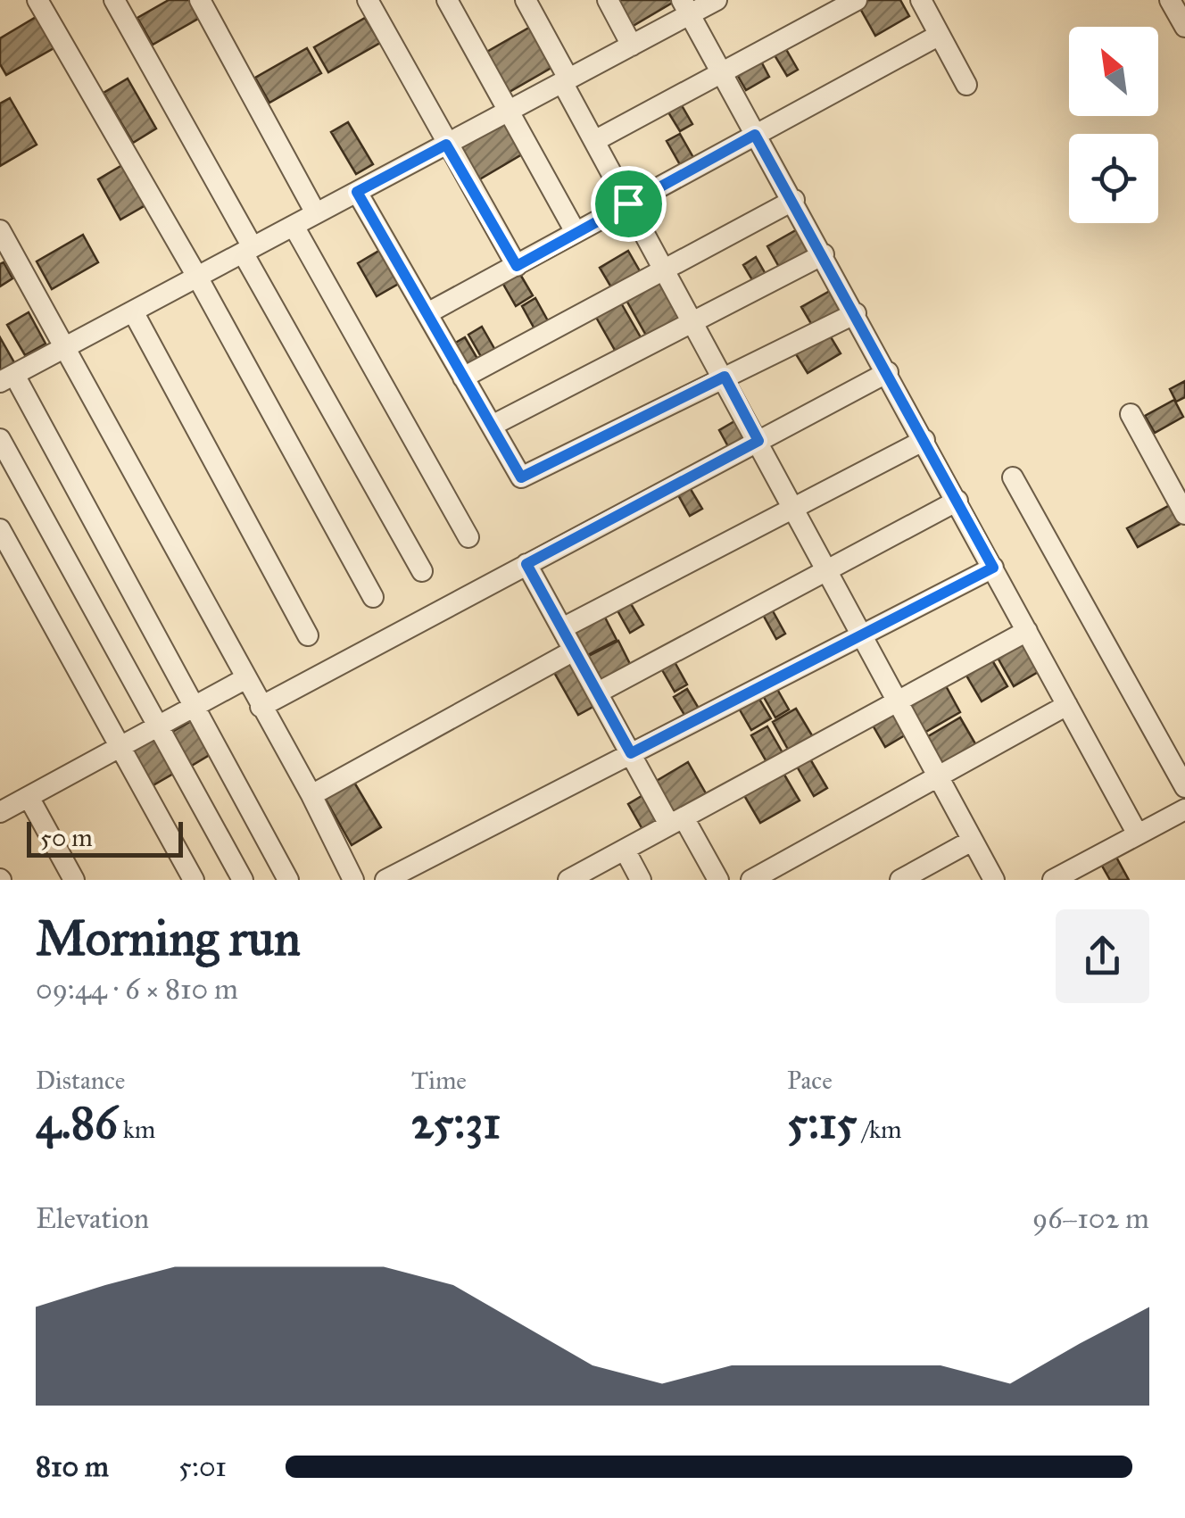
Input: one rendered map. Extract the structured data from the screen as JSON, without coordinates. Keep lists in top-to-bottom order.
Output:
{
  "scale_bar": "50 m",
  "north": "top left",
  "page": {
    "scale": "50 m",
    "heading": ["Morning run", "09:44 · 6 × 810 m"],
    "stats": [
      ["Distance", "4.86 km"],
      ["Time", "25:31"],
      ["Pace", "5:15 /km"]
    ],
    "chart": ["Elevation", "96–102 m"],
    "list": [
      {
        "name": "810 m",
        "note": "5:01"
      }
    ]
  }
}
